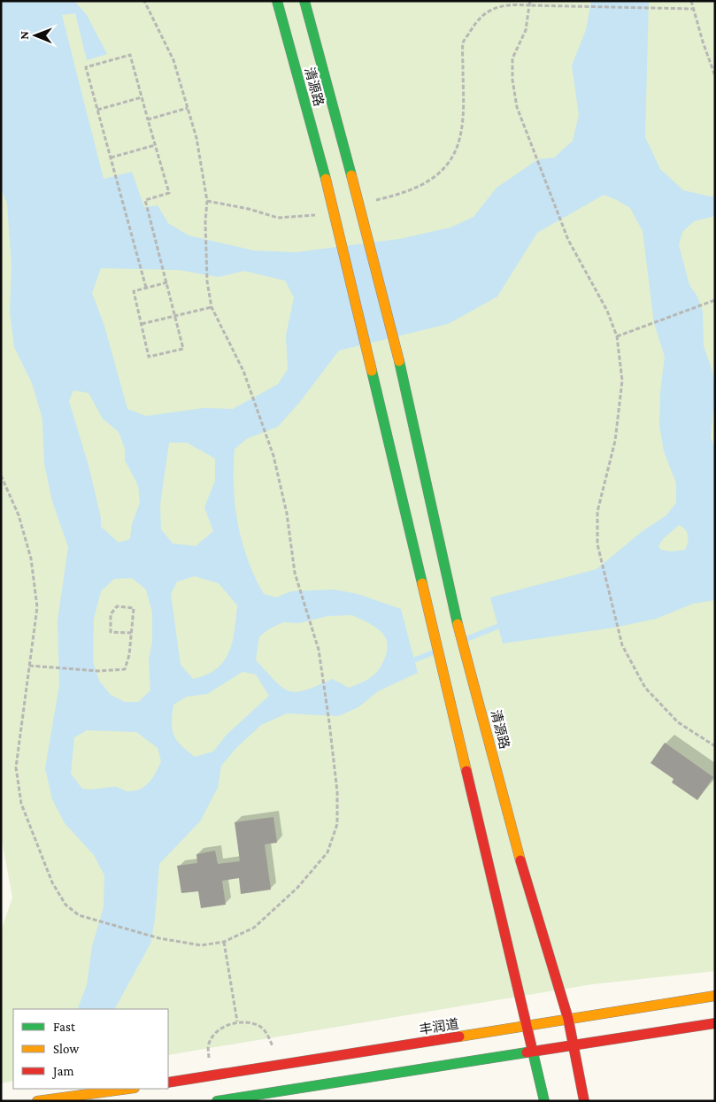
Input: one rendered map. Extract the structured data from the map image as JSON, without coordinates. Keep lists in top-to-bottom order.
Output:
{
  "streets": {
    "street": ["清源路", "丰润道"]
  },
  "crossings": [
    ["清源路", "丰润道"]
  ],
  "legend": ["Fast", "Slow", "Jam"],
  "north": "left"
}
